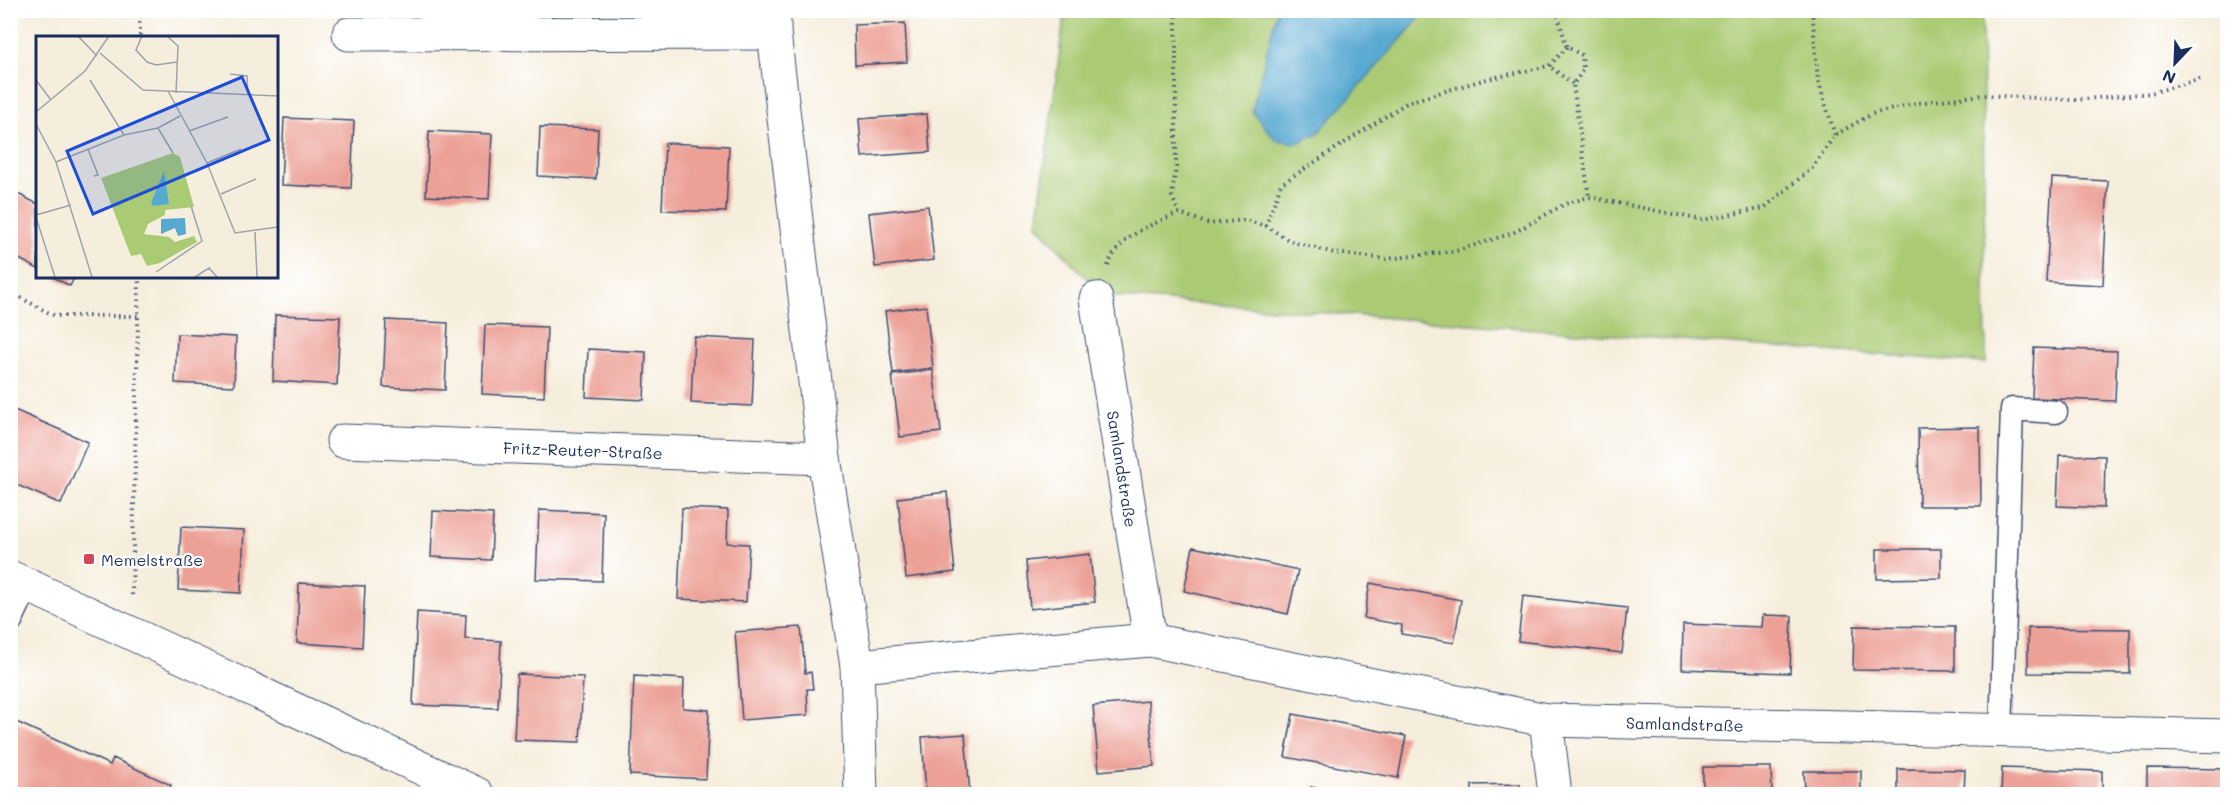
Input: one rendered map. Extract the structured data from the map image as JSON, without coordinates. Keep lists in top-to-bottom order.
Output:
{
  "streets": {
    "street": ["Fritz-Reuter-Straße", "Samlandstraße"]
  },
  "places": {
    "transit": ["Memelstraße"]
  },
  "north": "bottom left"
}
